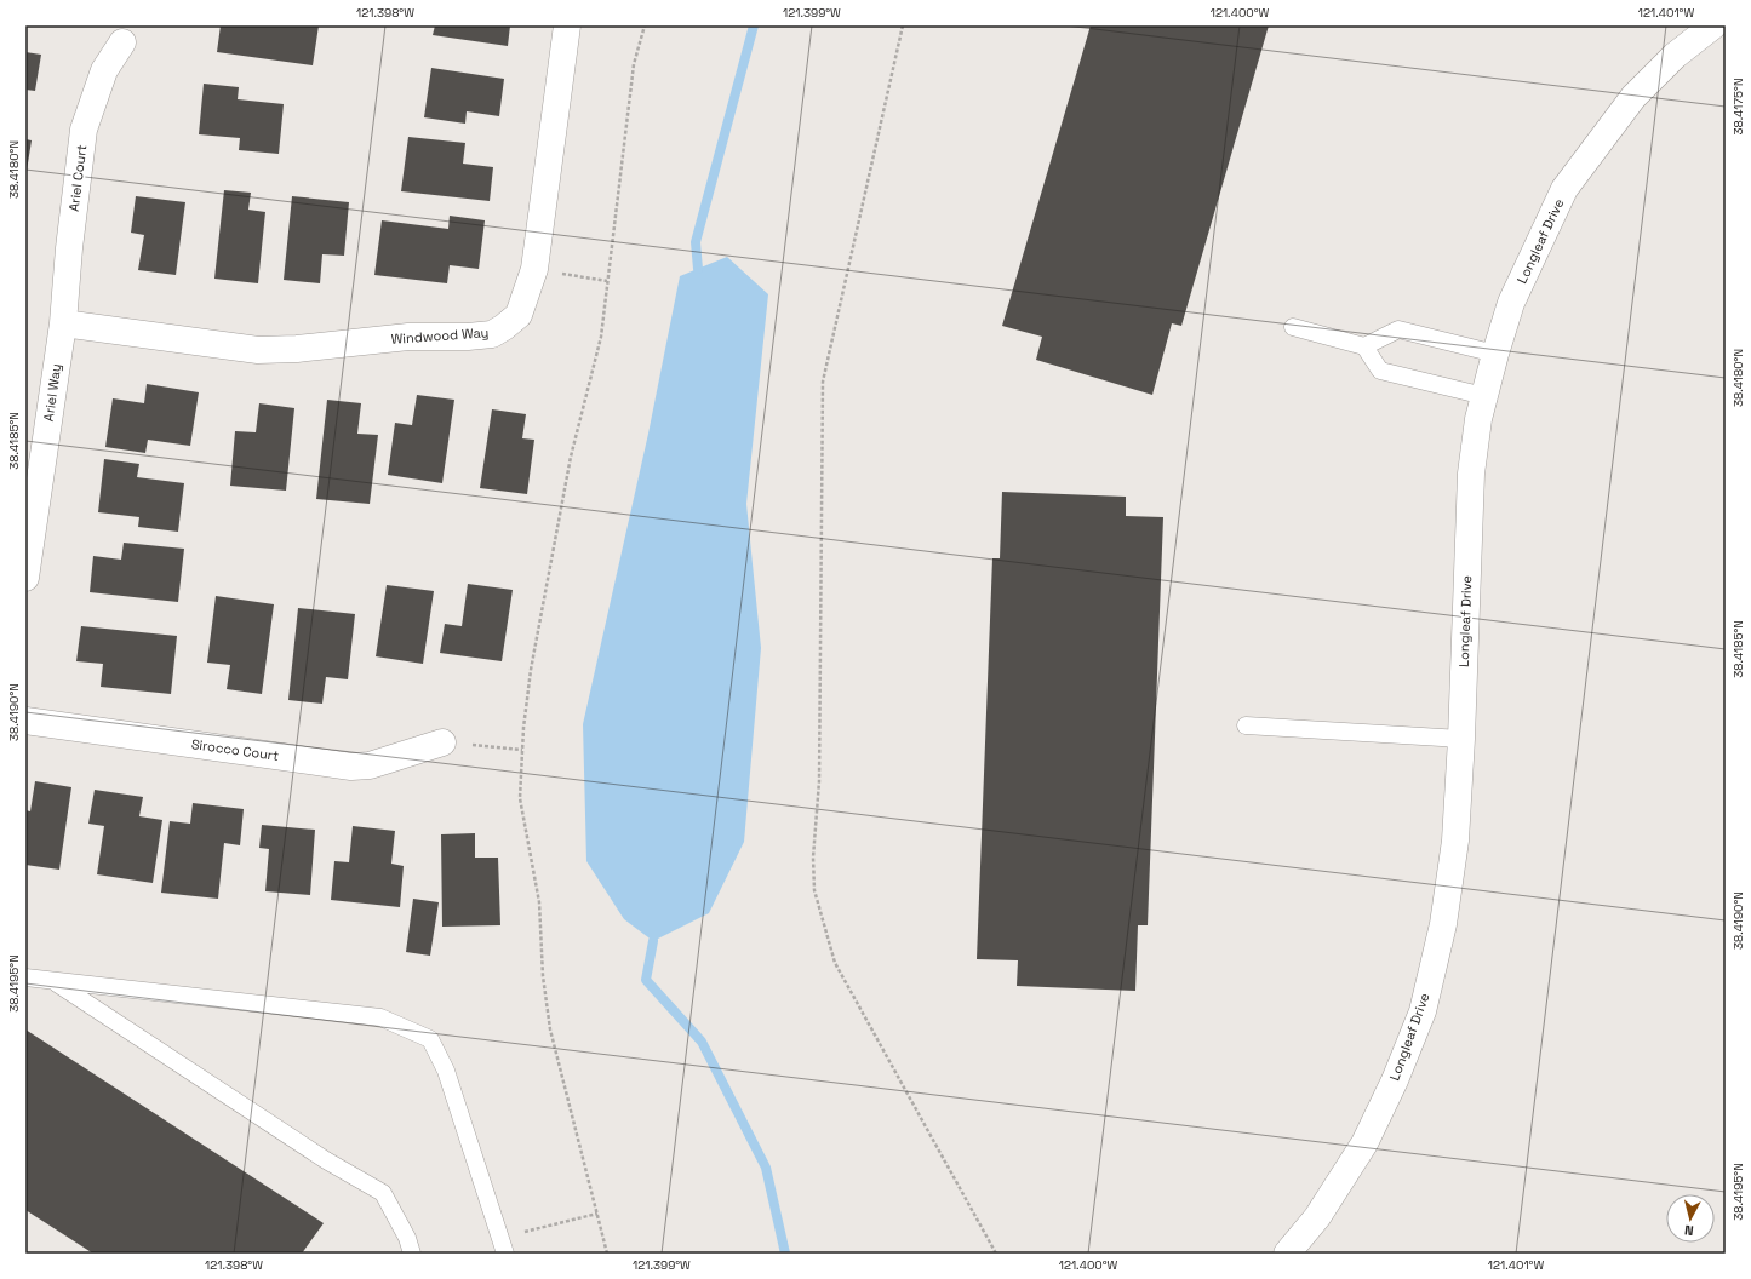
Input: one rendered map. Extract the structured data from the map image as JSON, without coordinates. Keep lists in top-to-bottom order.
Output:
{
  "streets": {
    "street": [
      "Ariel Court",
      "Longleaf Drive",
      "Windwood Way",
      "Ariel Way",
      "Sirocco Court"
    ]
  },
  "crossings": [
    ["Ariel Court", "Windwood Way"],
    ["Ariel Court", "Ariel Way"],
    ["Windwood Way", "Ariel Way"]
  ],
  "north": "bottom",
  "coordinates": [
    "121.398°W",
    "121.399°W",
    "121.400°W",
    "121.401°W",
    "38.4175°N",
    "38.4180°N",
    "38.4185°N",
    "38.4190°N",
    "38.4195°N"
  ]
}
